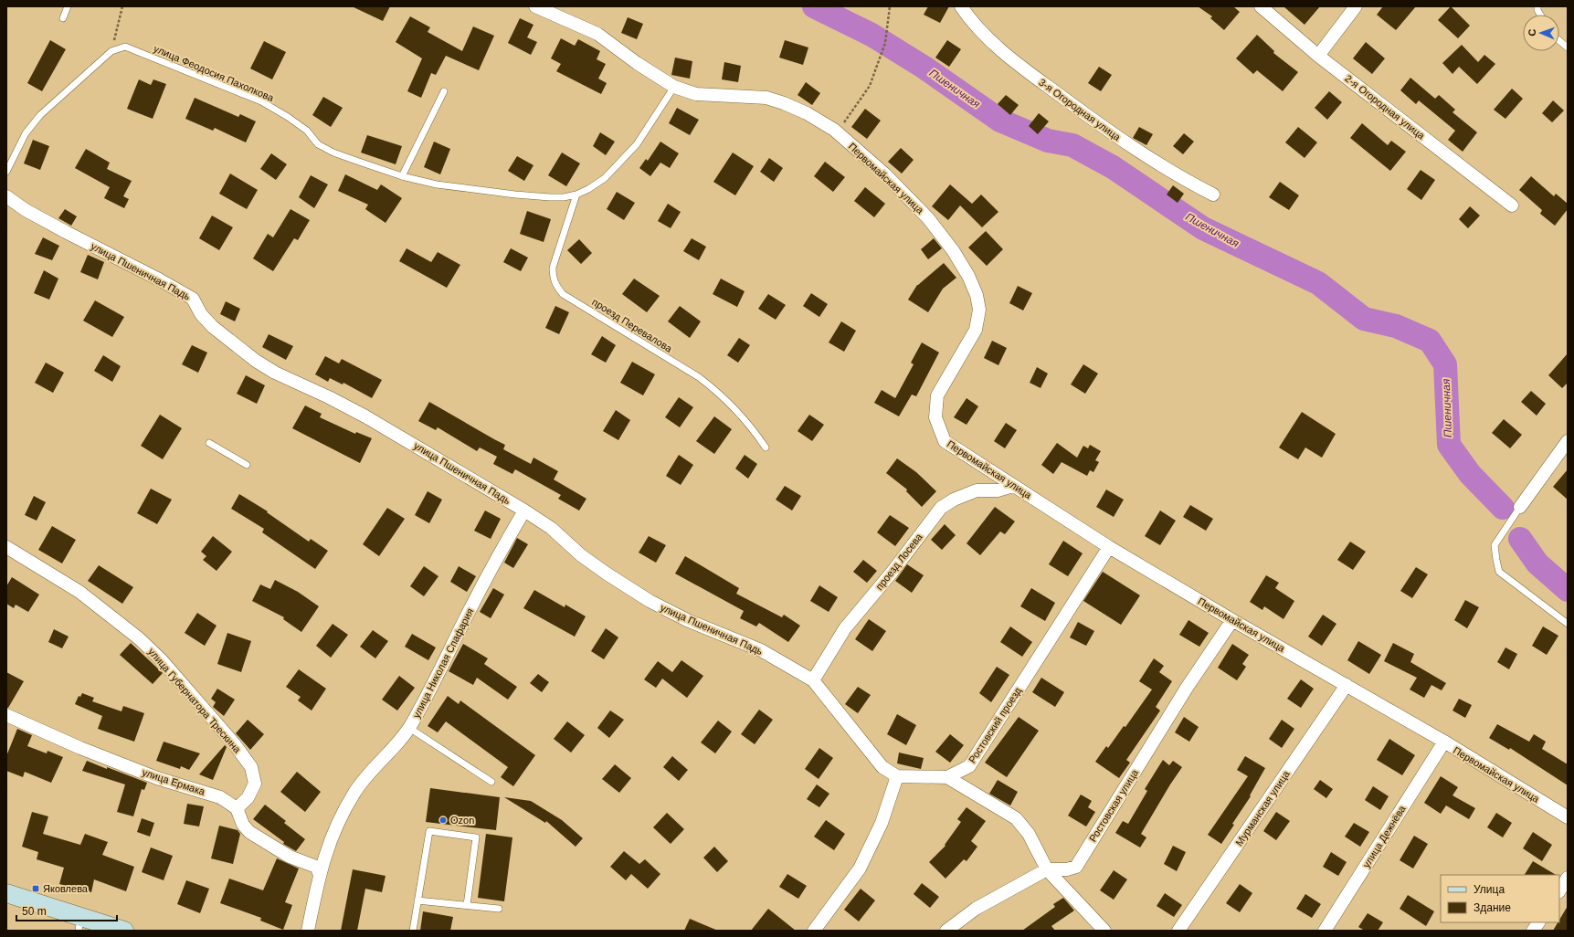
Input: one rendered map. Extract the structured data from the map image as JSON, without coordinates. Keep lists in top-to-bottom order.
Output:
{
  "streets": {
    "street": [
      "2-я Огородная улица",
      "3-я Огородная улица",
      "Первомайская улица",
      "улица Пшеничная Падь",
      "проезд Лосева",
      "улица Николая Спафария",
      "улица Губернатора Трескина",
      "Ростовский проезд",
      "улица Ермака",
      "Ростовская улица",
      "Мурманская улица",
      "улица Дежнёва"
    ],
    "lane": ["улица Феодосия Пахолкова", "проезд Перевалова"]
  },
  "crossings": [
    ["улица Феодосия Пахолкова", "Первомайская улица"],
    ["улица Феодосия Пахолкова", "проезд Перевалова"],
    ["Первомайская улица", "проезд Лосева"],
    ["Первомайская улица", "Ростовский проезд"],
    ["Первомайская улица", "Ростовская улица"],
    ["Первомайская улица", "Мурманская улица"],
    ["Первомайская улица", "улица Дежнёва"],
    ["улица Пшеничная Падь", "проезд Лосева"],
    ["улица Пшеничная Падь", "улица Николая Спафария"],
    ["улица Пшеничная Падь", "Ростовский проезд"],
    ["улица Губернатора Трескина", "улица Ермака"]
  ],
  "water": ["Пшеничная"],
  "places": {
    "other": ["Ozon"],
    "transit": ["Яковлева"]
  },
  "legend": ["Улица", "Здание"],
  "scale_bar": "50 m",
  "north": "left"
}
